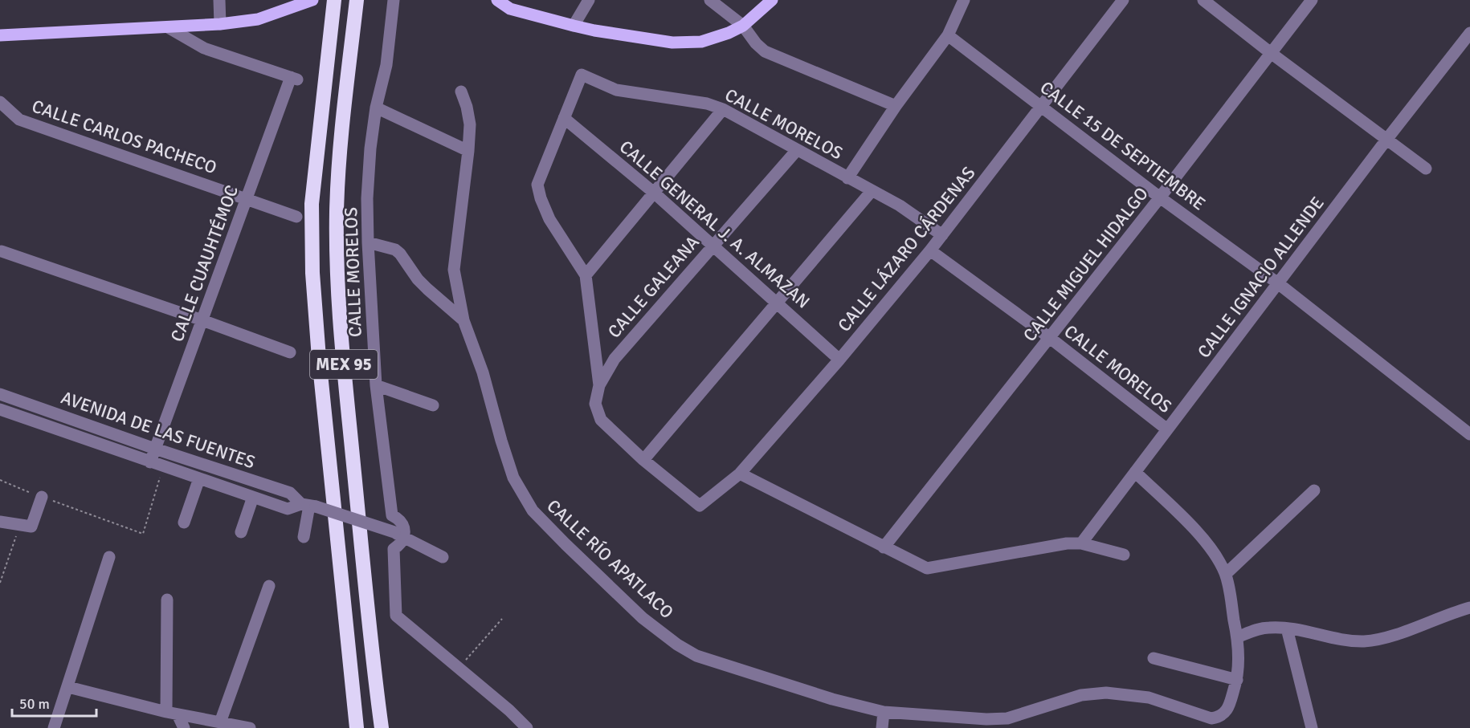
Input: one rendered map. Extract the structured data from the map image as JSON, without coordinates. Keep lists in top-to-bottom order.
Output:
{
  "streets": {
    "highway": ["MEX 95"],
    "street": [
      "CALLE MORELOS",
      "CALLE CARLOS PACHECO",
      "CALLE 15 DE SEPTIEMBRE",
      "CALLE GENERAL J. A. ALMAZAN",
      "CALLE LÁZARO CÁRDENAS",
      "CALLE CUAUHTÉMOC",
      "CALLE MIGUEL HIDALGO",
      "CALLE IGNACIO ALLENDE",
      "CALLE GALEANA",
      "AVENIDA DE LAS FUENTES",
      "CALLE RÍO APATLACO"
    ]
  },
  "crossings": [
    ["CALLE MORELOS", "CALLE GENERAL J. A. ALMAZAN"],
    ["CALLE MORELOS", "CALLE LÁZARO CÁRDENAS"],
    ["CALLE MORELOS", "CALLE MIGUEL HIDALGO"],
    ["CALLE MORELOS", "CALLE IGNACIO ALLENDE"],
    ["CALLE MORELOS", "CALLE GALEANA"],
    ["CALLE CARLOS PACHECO", "CALLE CUAUHTÉMOC"],
    ["CALLE 15 DE SEPTIEMBRE", "CALLE LÁZARO CÁRDENAS"],
    ["CALLE 15 DE SEPTIEMBRE", "CALLE MIGUEL HIDALGO"],
    ["CALLE 15 DE SEPTIEMBRE", "CALLE IGNACIO ALLENDE"],
    ["CALLE GENERAL J. A. ALMAZAN", "CALLE LÁZARO CÁRDENAS"],
    ["CALLE GENERAL J. A. ALMAZAN", "CALLE GALEANA"],
    ["CALLE CUAUHTÉMOC", "AVENIDA DE LAS FUENTES"]
  ],
  "scale_bar": "50 m"
}
